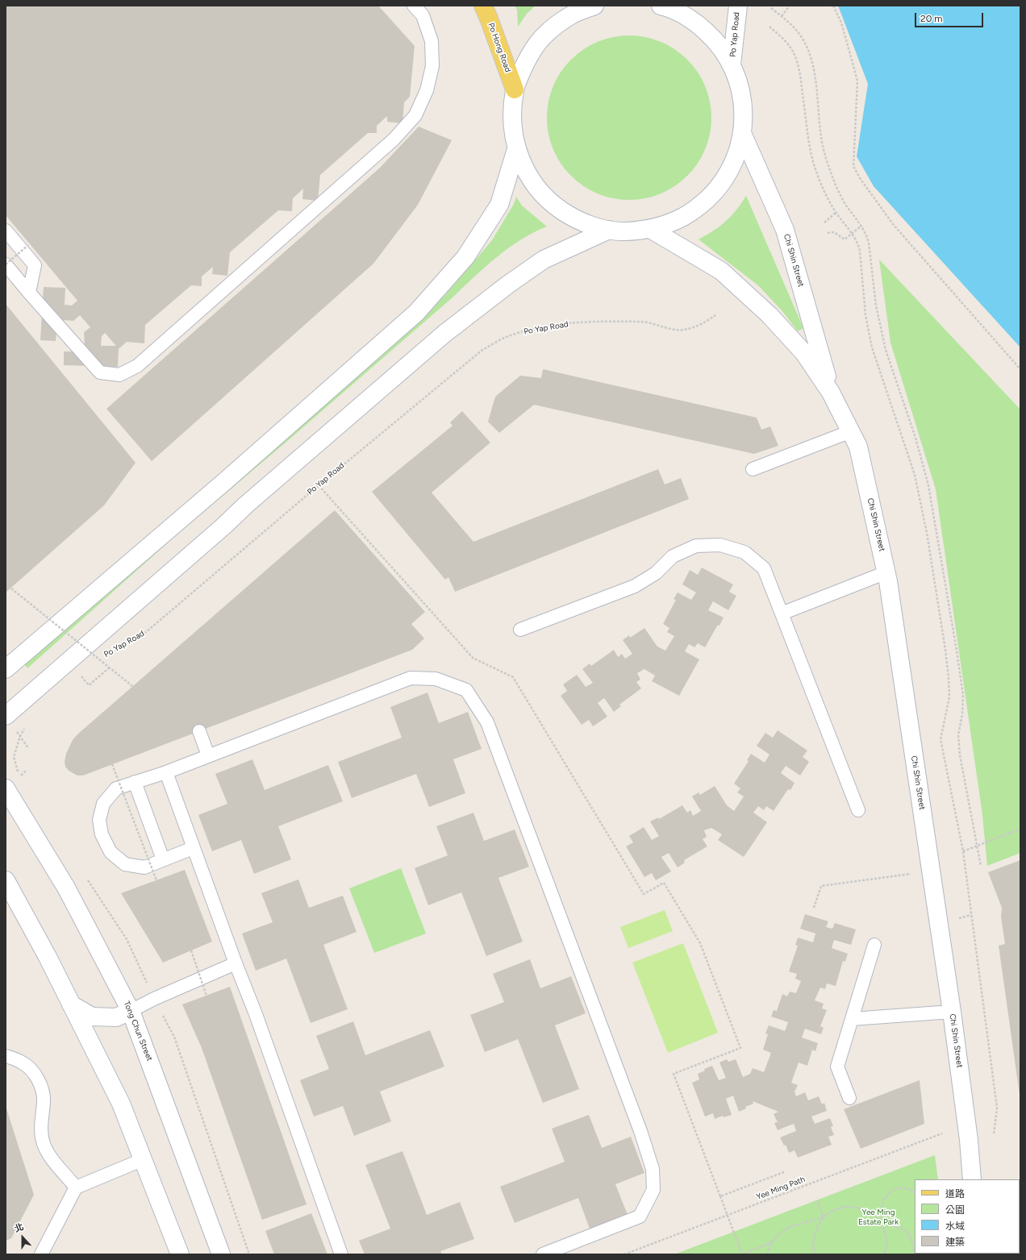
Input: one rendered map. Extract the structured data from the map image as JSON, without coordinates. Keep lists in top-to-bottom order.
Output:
{
  "streets": {
    "main road": ["Po Hong Road"],
    "street": ["Po Yap Road", "Chi Shin Street", "Tong Chun Street"],
    "path": ["Yee Ming Path"]
  },
  "crossings": [
    ["Po Yap Road", "Po Hong Road"],
    ["Po Yap Road", "Chi Shin Street"]
  ],
  "parks": ["Yee Ming Estate Park"],
  "legend": [
    "道路",
    "公園",
    "水域",
    "建築"
  ],
  "scale_bar": "20 m",
  "north": "top"
}
